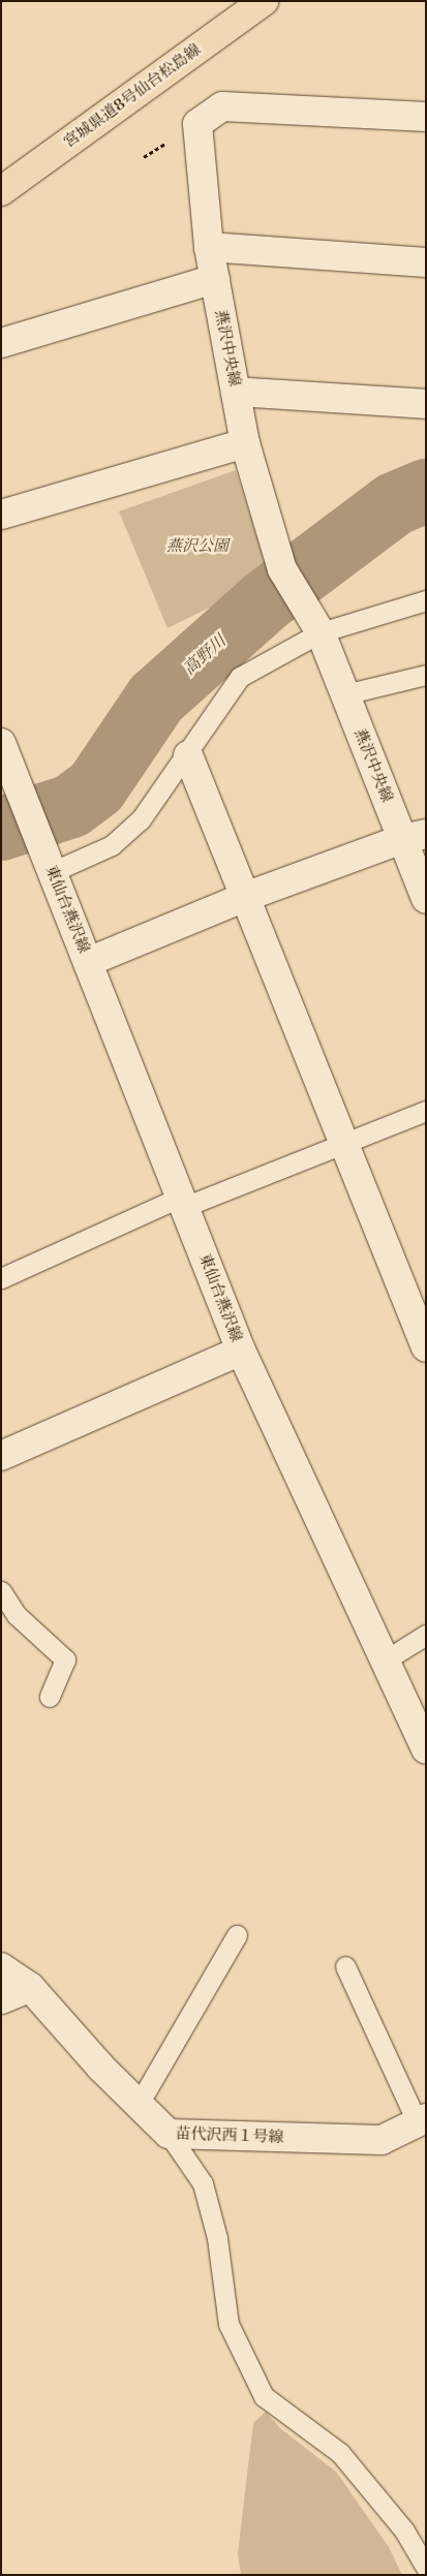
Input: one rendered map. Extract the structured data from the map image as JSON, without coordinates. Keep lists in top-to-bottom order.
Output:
{
  "streets": {
    "main road": ["宮城県道8号仙台松島線"],
    "street": ["燕沢中央線", "東仙台燕沢線", "苗代沢西１号線"]
  },
  "water": ["高野川"],
  "parks": ["燕沢公園"]
}
